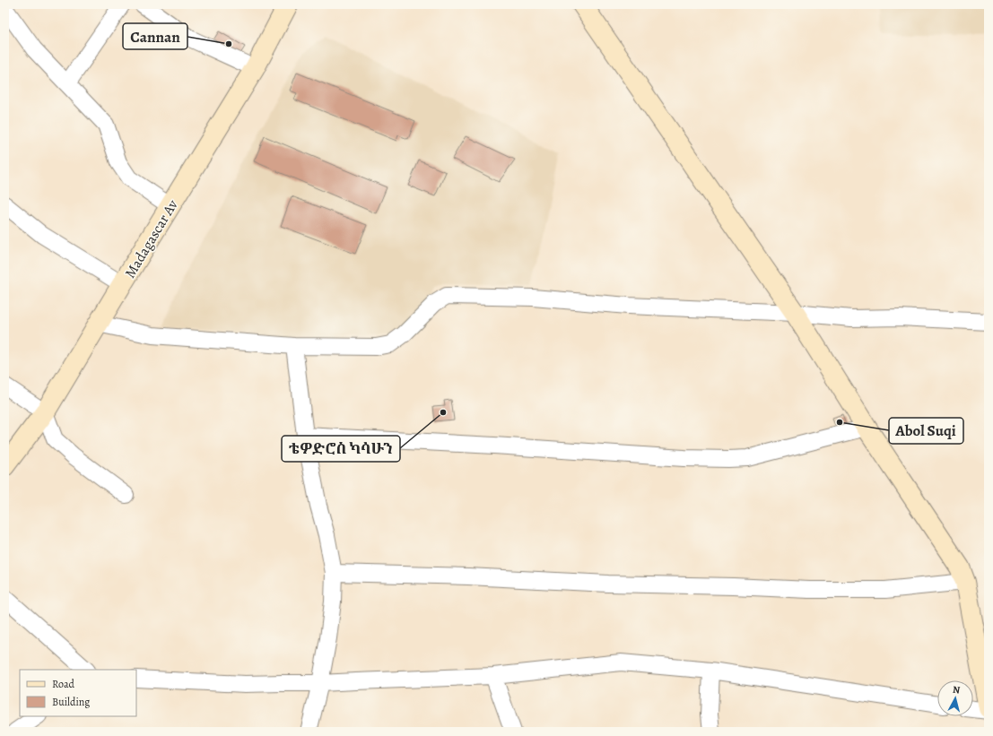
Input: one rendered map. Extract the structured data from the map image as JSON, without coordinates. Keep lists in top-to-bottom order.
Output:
{
  "streets": {
    "main road": ["Madagascar Av"]
  },
  "places": ["Cannan", "ቴዎድሮስ ካሳሁን", "Abol Suqi"],
  "legend": ["Road", "Building"],
  "north": "top"
}
